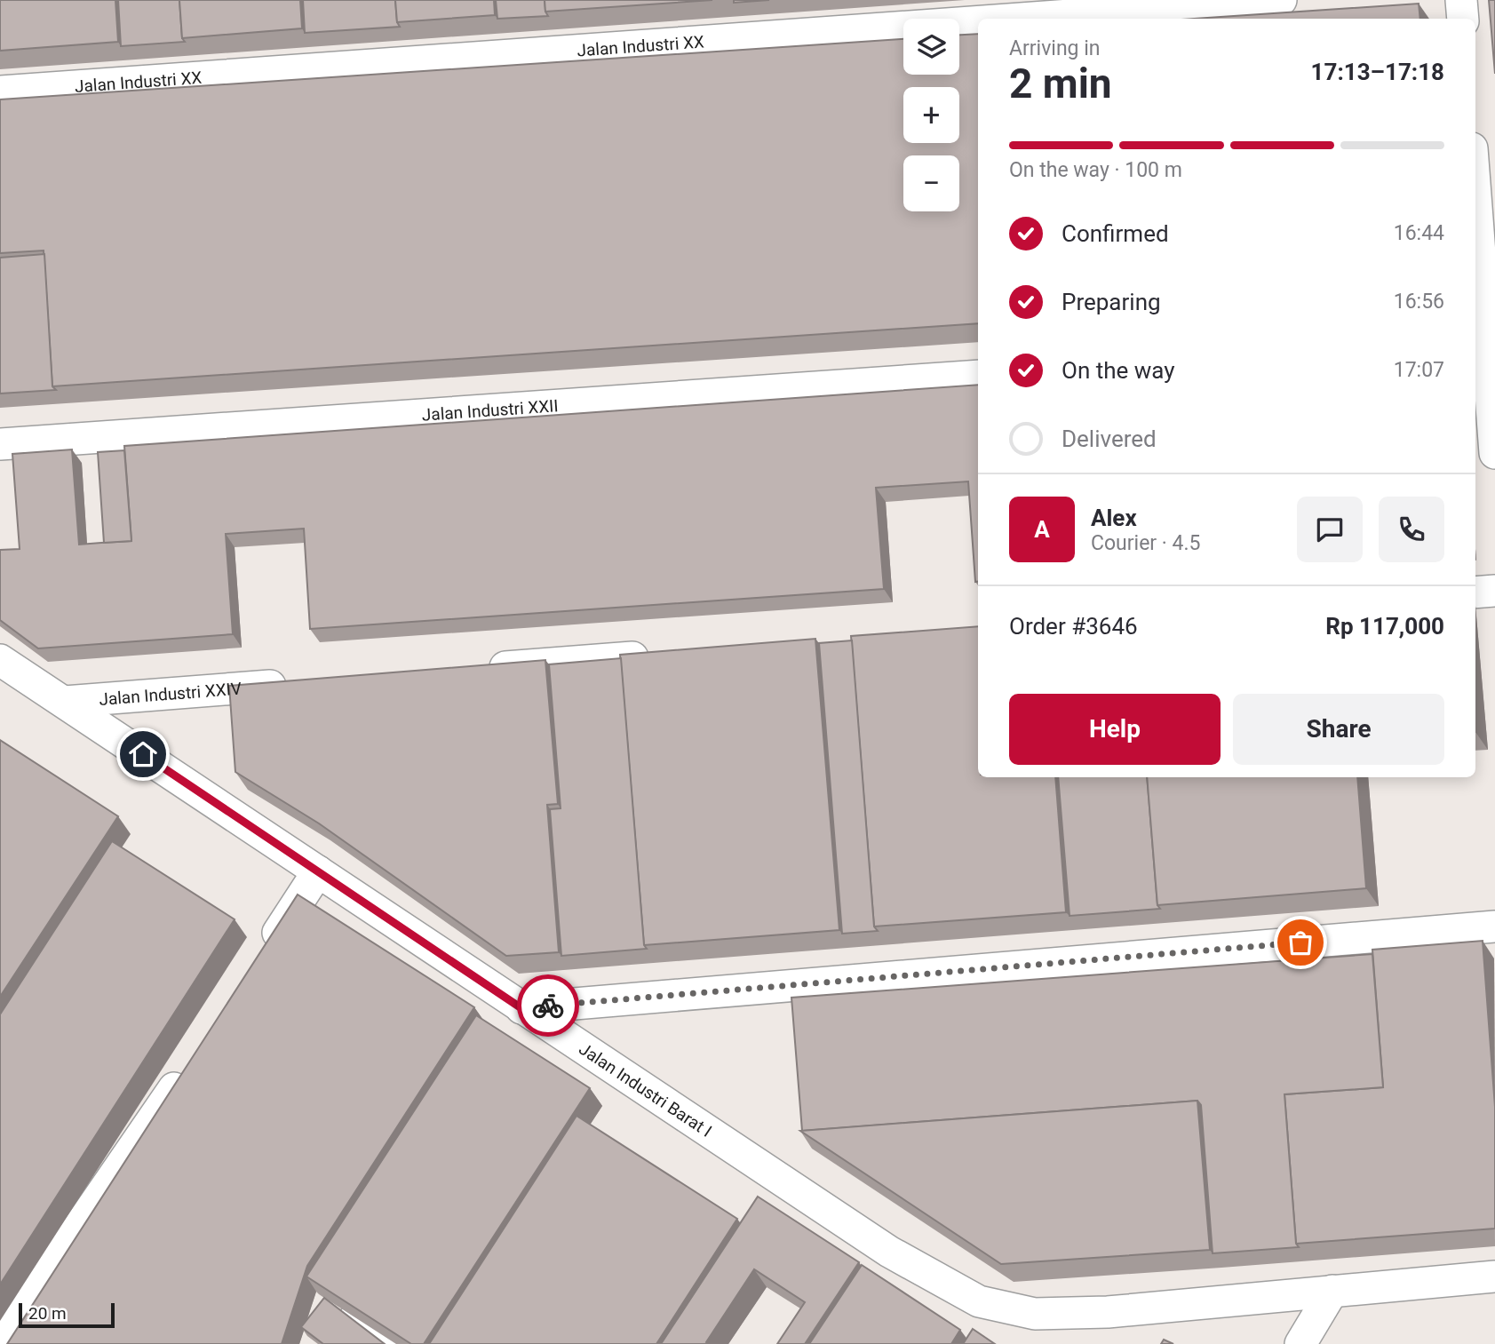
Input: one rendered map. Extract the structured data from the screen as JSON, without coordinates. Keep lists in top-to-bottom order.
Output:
{
  "streets": {
    "street": [
      "Jalan Industri XX",
      "Jalan Industri XXII",
      "Jalan Industri XXIV",
      "Jalan Industri Barat I"
    ]
  },
  "crossings": [
    ["Jalan Industri XXIV", "Jalan Industri Barat I"]
  ],
  "scale_bar": "20 m",
  "page": {
    "map_buttons": ["+", "−"],
    "heading": ["2 min", "Arriving in", "17:13–17:18"],
    "panel": [
      "Alex",
      "Courier · 4.5",
      "Order #3646",
      "Rp 117,000"
    ],
    "bar": "On the way · 100 m",
    "list": [
      ["Confirmed", "16:44"],
      ["Preparing", "16:56"],
      ["On the way", "17:07"],
      "Delivered"
    ],
    "round": "A",
    "buttons": ["Help", "Share"],
    "scale": "20 m"
  }
}
